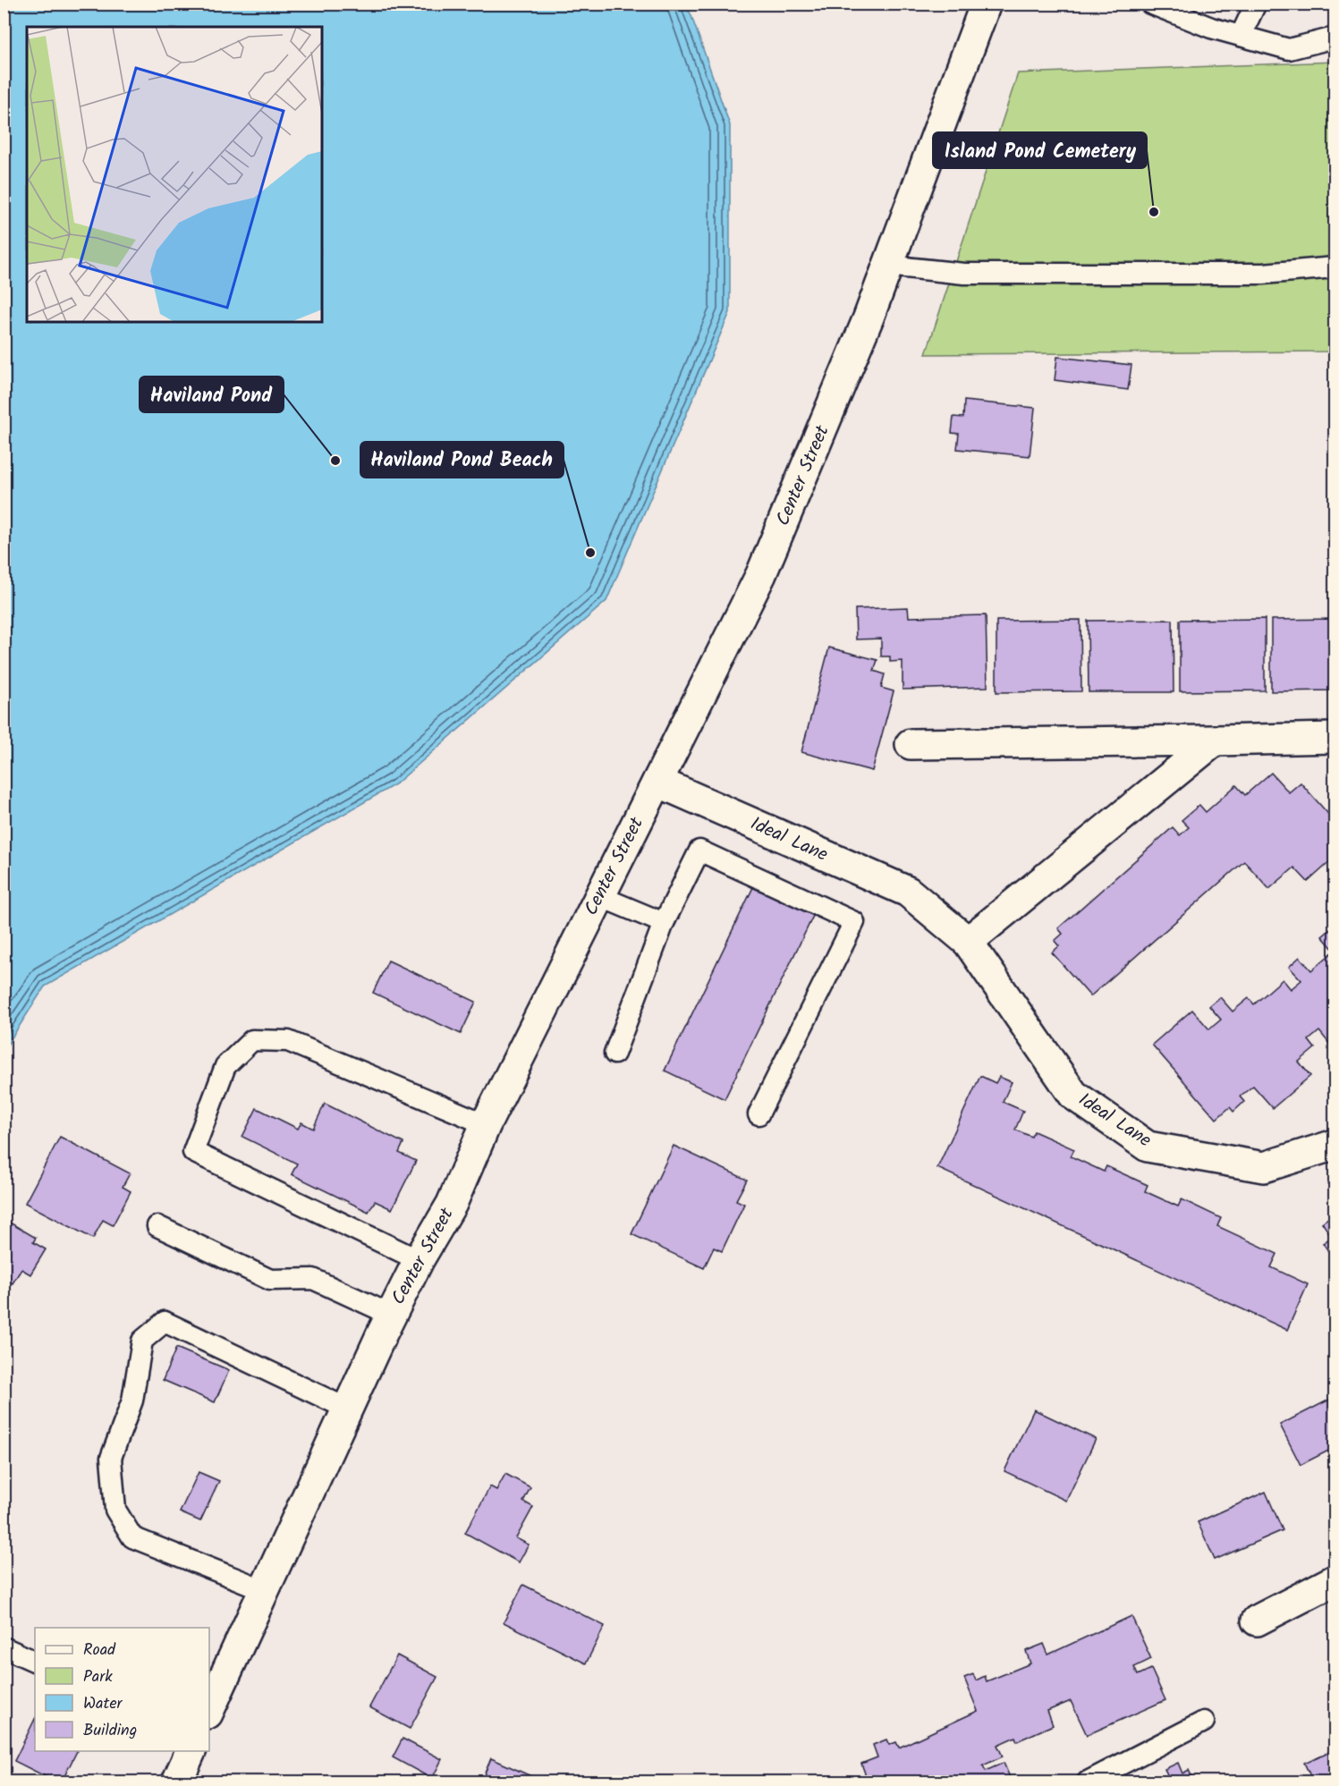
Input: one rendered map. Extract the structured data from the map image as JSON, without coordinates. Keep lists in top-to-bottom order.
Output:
{
  "streets": {
    "main road": ["Center Street", "Ideal Lane"]
  },
  "crossings": [
    ["Center Street", "Ideal Lane"]
  ],
  "places": ["Island Pond Cemetery", "Haviland Pond", "Haviland Pond Beach"],
  "legend": [
    "Road",
    "Park",
    "Water",
    "Building"
  ]
}
